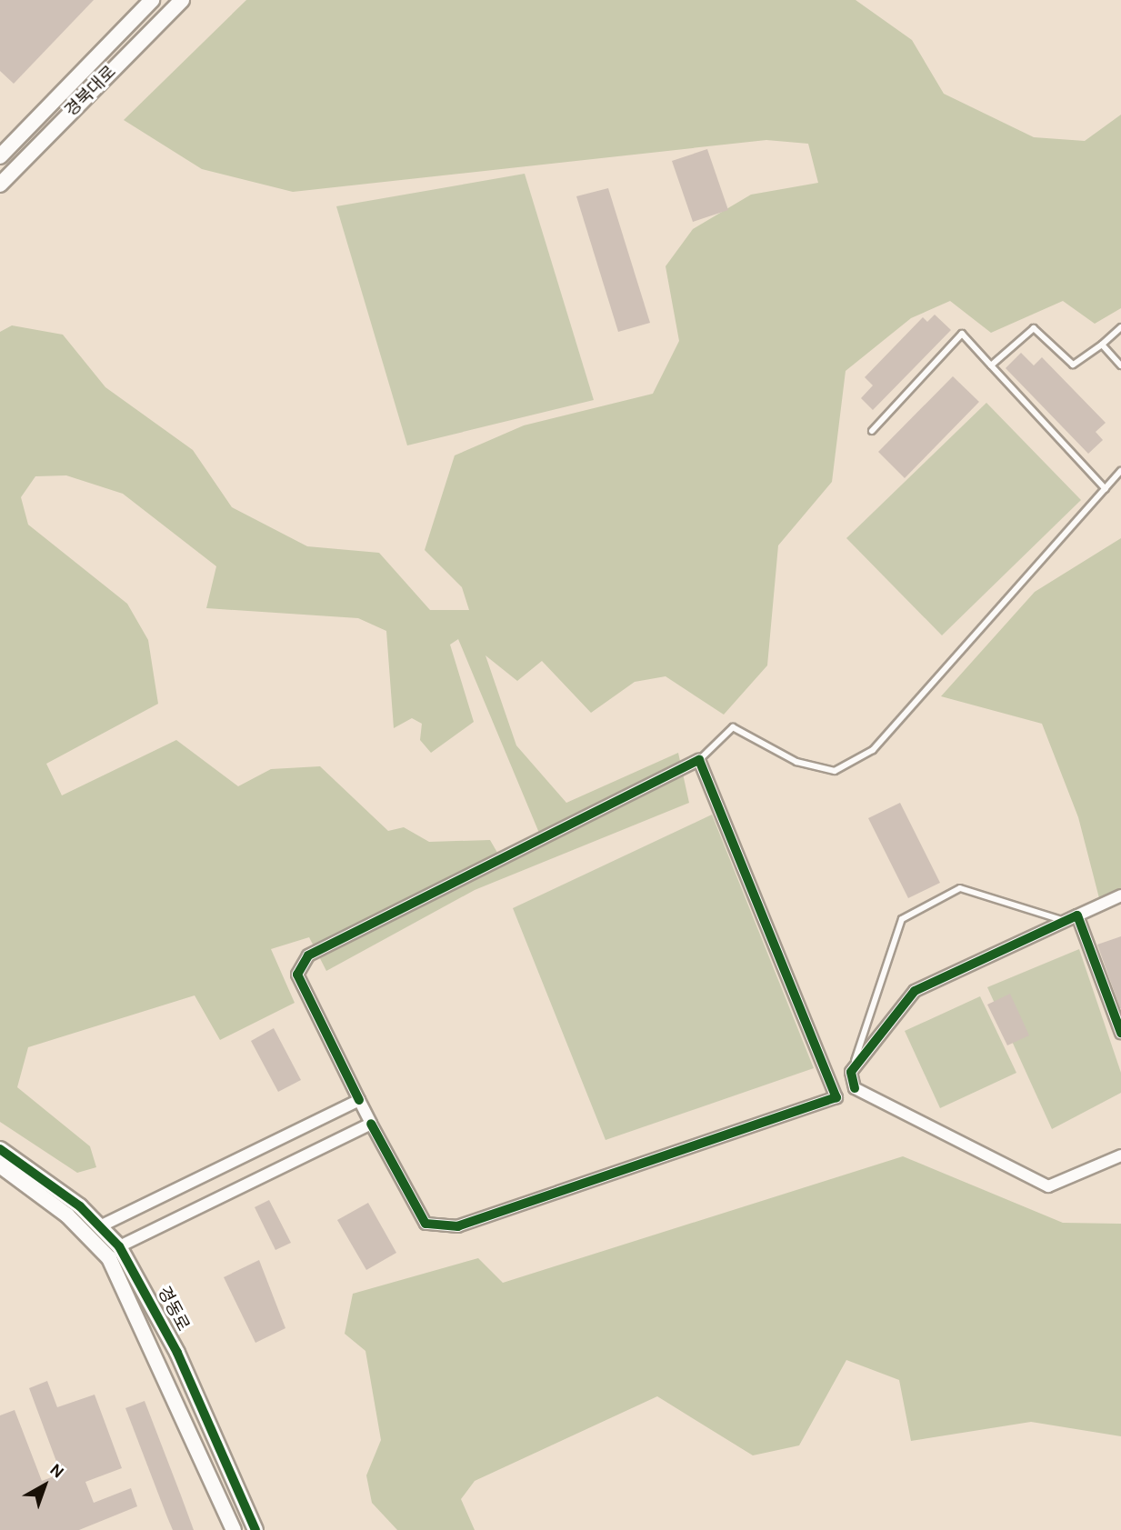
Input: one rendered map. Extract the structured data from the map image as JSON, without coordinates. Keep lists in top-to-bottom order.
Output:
{
  "streets": {
    "street": ["경북대로", "경동로"]
  },
  "north": "top right"
}
